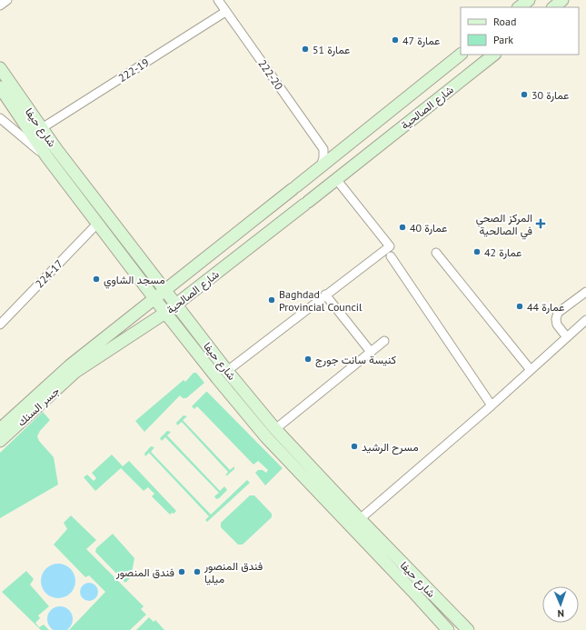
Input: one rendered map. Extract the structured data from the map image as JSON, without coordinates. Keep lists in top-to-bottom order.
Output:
{
  "streets": {
    "main road": ["شارع الصالحية", "شارع حيفا", "جسر السنك"],
    "street": ["222-19", "222-20", "224-17"]
  },
  "crossings": [
    ["222-19", "222-20"],
    ["222-19", "شارع حيفا"],
    ["شارع الصالحية", "شارع حيفا"],
    ["شارع الصالحية", "جسر السنك"],
    ["شارع حيفا", "224-17"]
  ],
  "places": {
    "other": [
      "عمارة 47",
      "عمارة 51",
      "عمارة 30",
      "عمارة 40",
      "عمارة 42",
      "مسجد الشاوي",
      "Baghdad Provincial Council",
      "عمارة 44",
      "كنيسة سانت جورج",
      "مسرح الرشيد",
      "فندق المنصور",
      "فندق المنصور ميليا"
    ],
    "health": ["المركز الصحي في الصالحية"]
  },
  "legend": ["Road", "Park"],
  "north": "bottom"
}
